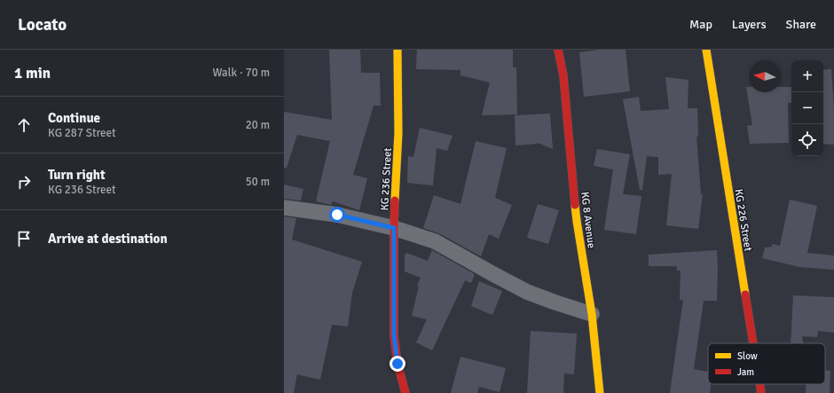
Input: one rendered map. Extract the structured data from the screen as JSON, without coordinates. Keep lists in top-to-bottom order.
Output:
{
  "streets": {
    "street": ["KG 236 Street", "KG 8 Avenue", "KG 226 Street"]
  },
  "legend": ["Slow", "Jam"],
  "north": "left",
  "page": {
    "header": "Locato",
    "nav": ["Map", "Layers", "Share"],
    "heading": ["1 min", "Walk · 70 m"],
    "map_buttons": ["+", "−"],
    "list": [
      ["Continue", "KG 287 Street", "20 m"],
      ["Turn right", "KG 236 Street", "50 m"],
      "Arrive at destination"
    ]
  }
}
